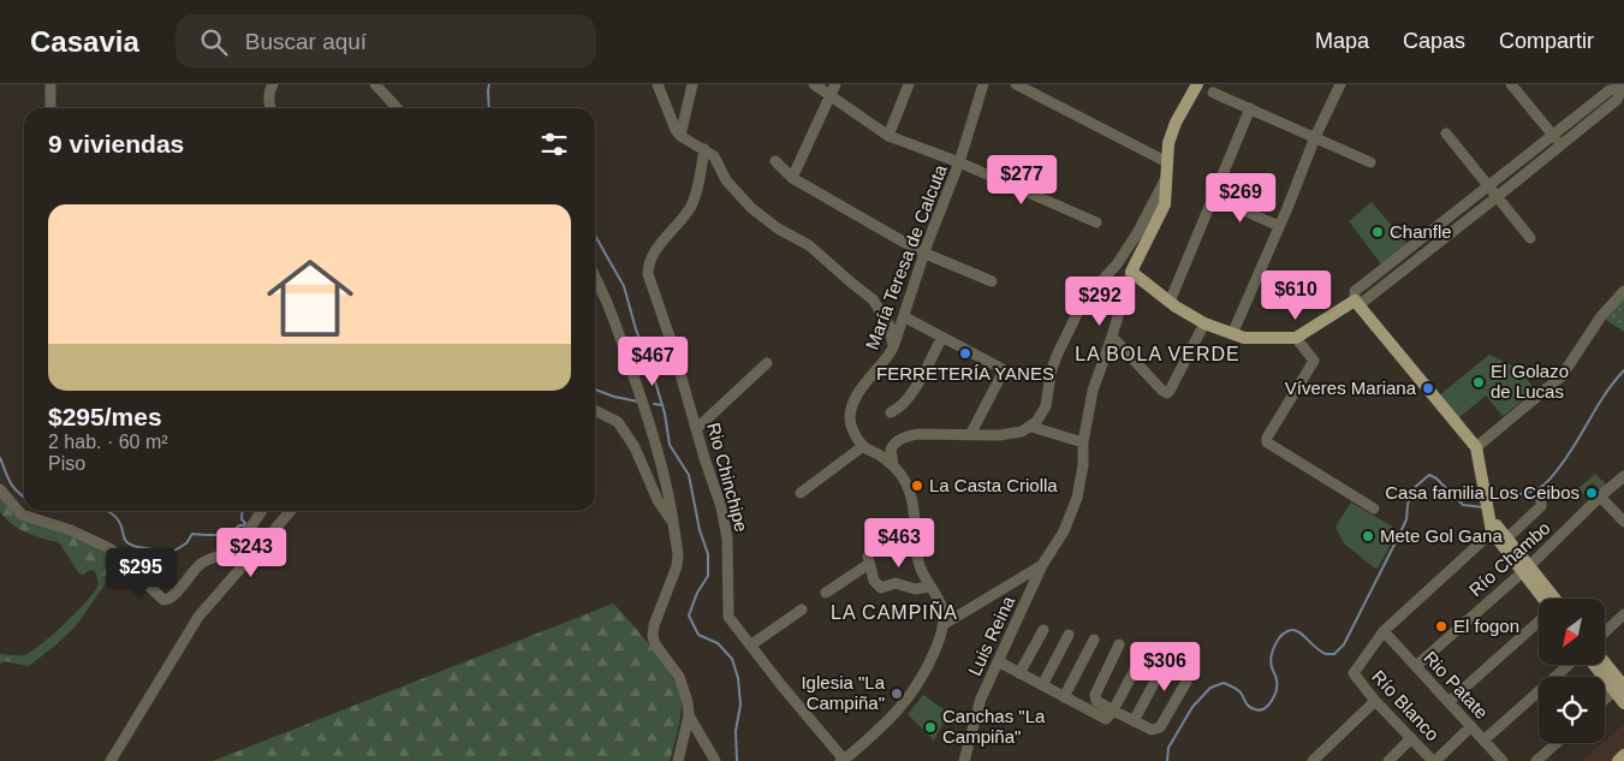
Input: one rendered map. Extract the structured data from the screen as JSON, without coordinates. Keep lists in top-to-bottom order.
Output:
{
  "streets": {
    "street": [
      "María Teresa de Calcuta",
      "Rio Chinchipe",
      "Río Chambo",
      "Luis Reina",
      "Rio Patate",
      "Río Blanco"
    ]
  },
  "crossings": [
    ["Río Chambo", "Rio Patate"],
    ["Rio Patate", "Río Blanco"]
  ],
  "districts": ["LA BOLA VERDE", "LA CAMPIÑA"],
  "places": [
    "Chanfle",
    "FERRETERÍA YANES",
    "El Golazo de Lucas",
    "Víveres Mariana",
    "La Casta Criolla",
    "Casa familia Los Ceibos",
    "Mete Gol Gana",
    "El fogon",
    "Iglesia \"La Campiña\"",
    "Canchas \"La Campiña\""
  ],
  "north": "bottom left",
  "page": {
    "header": "Casavia",
    "search": "Buscar aquí",
    "nav": ["Mapa", "Capas", "Compartir"],
    "heading": "9 viviendas",
    "price": [
      "$277",
      "$269",
      "$610",
      "$292",
      "$467",
      "$463",
      "$243",
      "$295",
      "$306"
    ],
    "list": [
      {
        "name": "$295/mes",
        "note": "2 hab. · 60 m² · Piso"
      }
    ]
  }
}
